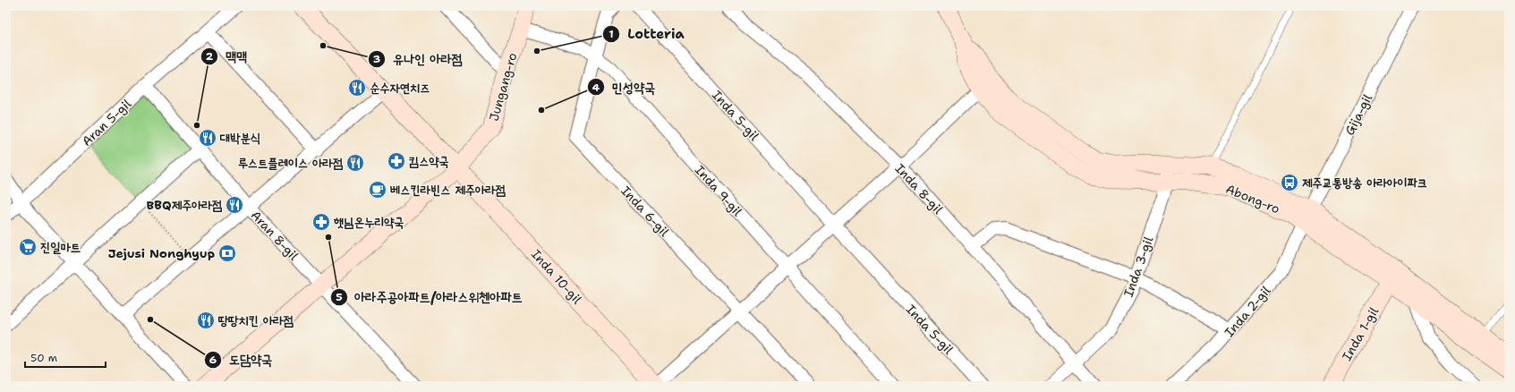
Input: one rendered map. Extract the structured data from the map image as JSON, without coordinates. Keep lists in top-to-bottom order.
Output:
{
  "streets": {
    "main road": [
      "Jungang-ro",
      "Abong-ro",
      "Inda 10-gil",
      "Inda 1-gil"
    ],
    "street": [
      "Gija-gil",
      "Inda 5-gil",
      "Aran 5-gil",
      "Inda 8-gil",
      "Inda 9-gil",
      "Inda 6-gil",
      "Aran 8-gil",
      "Inda 3-gil",
      "Inda 2-gil"
    ]
  },
  "crossings": [
    ["Jungang-ro", "Inda 9-gil"],
    ["Jungang-ro", "Aran 8-gil"],
    ["Jungang-ro", "Inda 10-gil"],
    ["Gija-gil", "Abong-ro"],
    ["Gija-gil", "Inda 2-gil"],
    ["Aran 5-gil", "Aran 8-gil"],
    ["Inda 8-gil", "Inda 3-gil"],
    ["Inda 9-gil", "Inda 6-gil"],
    ["Abong-ro", "Inda 3-gil"],
    ["Abong-ro", "Inda 2-gil"],
    ["Abong-ro", "Inda 1-gil"]
  ],
  "places": {
    "other": [
      "유나인 아라점",
      "Lotteria",
      "민성약국",
      "맥맥",
      "아라주공아파트/아라스위첸아파트",
      "도담약국"
    ],
    "restaurant": [
      "순수자연치즈",
      "대박분식",
      "루스트플레이스 아라점",
      "BBQ제주아라점",
      "땅땅치킨 아라점"
    ],
    "pharmacy": ["킴스약국", "햇님온누리약국"],
    "bus stop": ["제주교통방송 아라아이파크"],
    "cafe": ["베스킨라빈스 제주아라점"],
    "supermarket": ["진일마트"],
    "bank": ["Jejusi Nonghyup"]
  },
  "scale_bar": "50 m"
}
